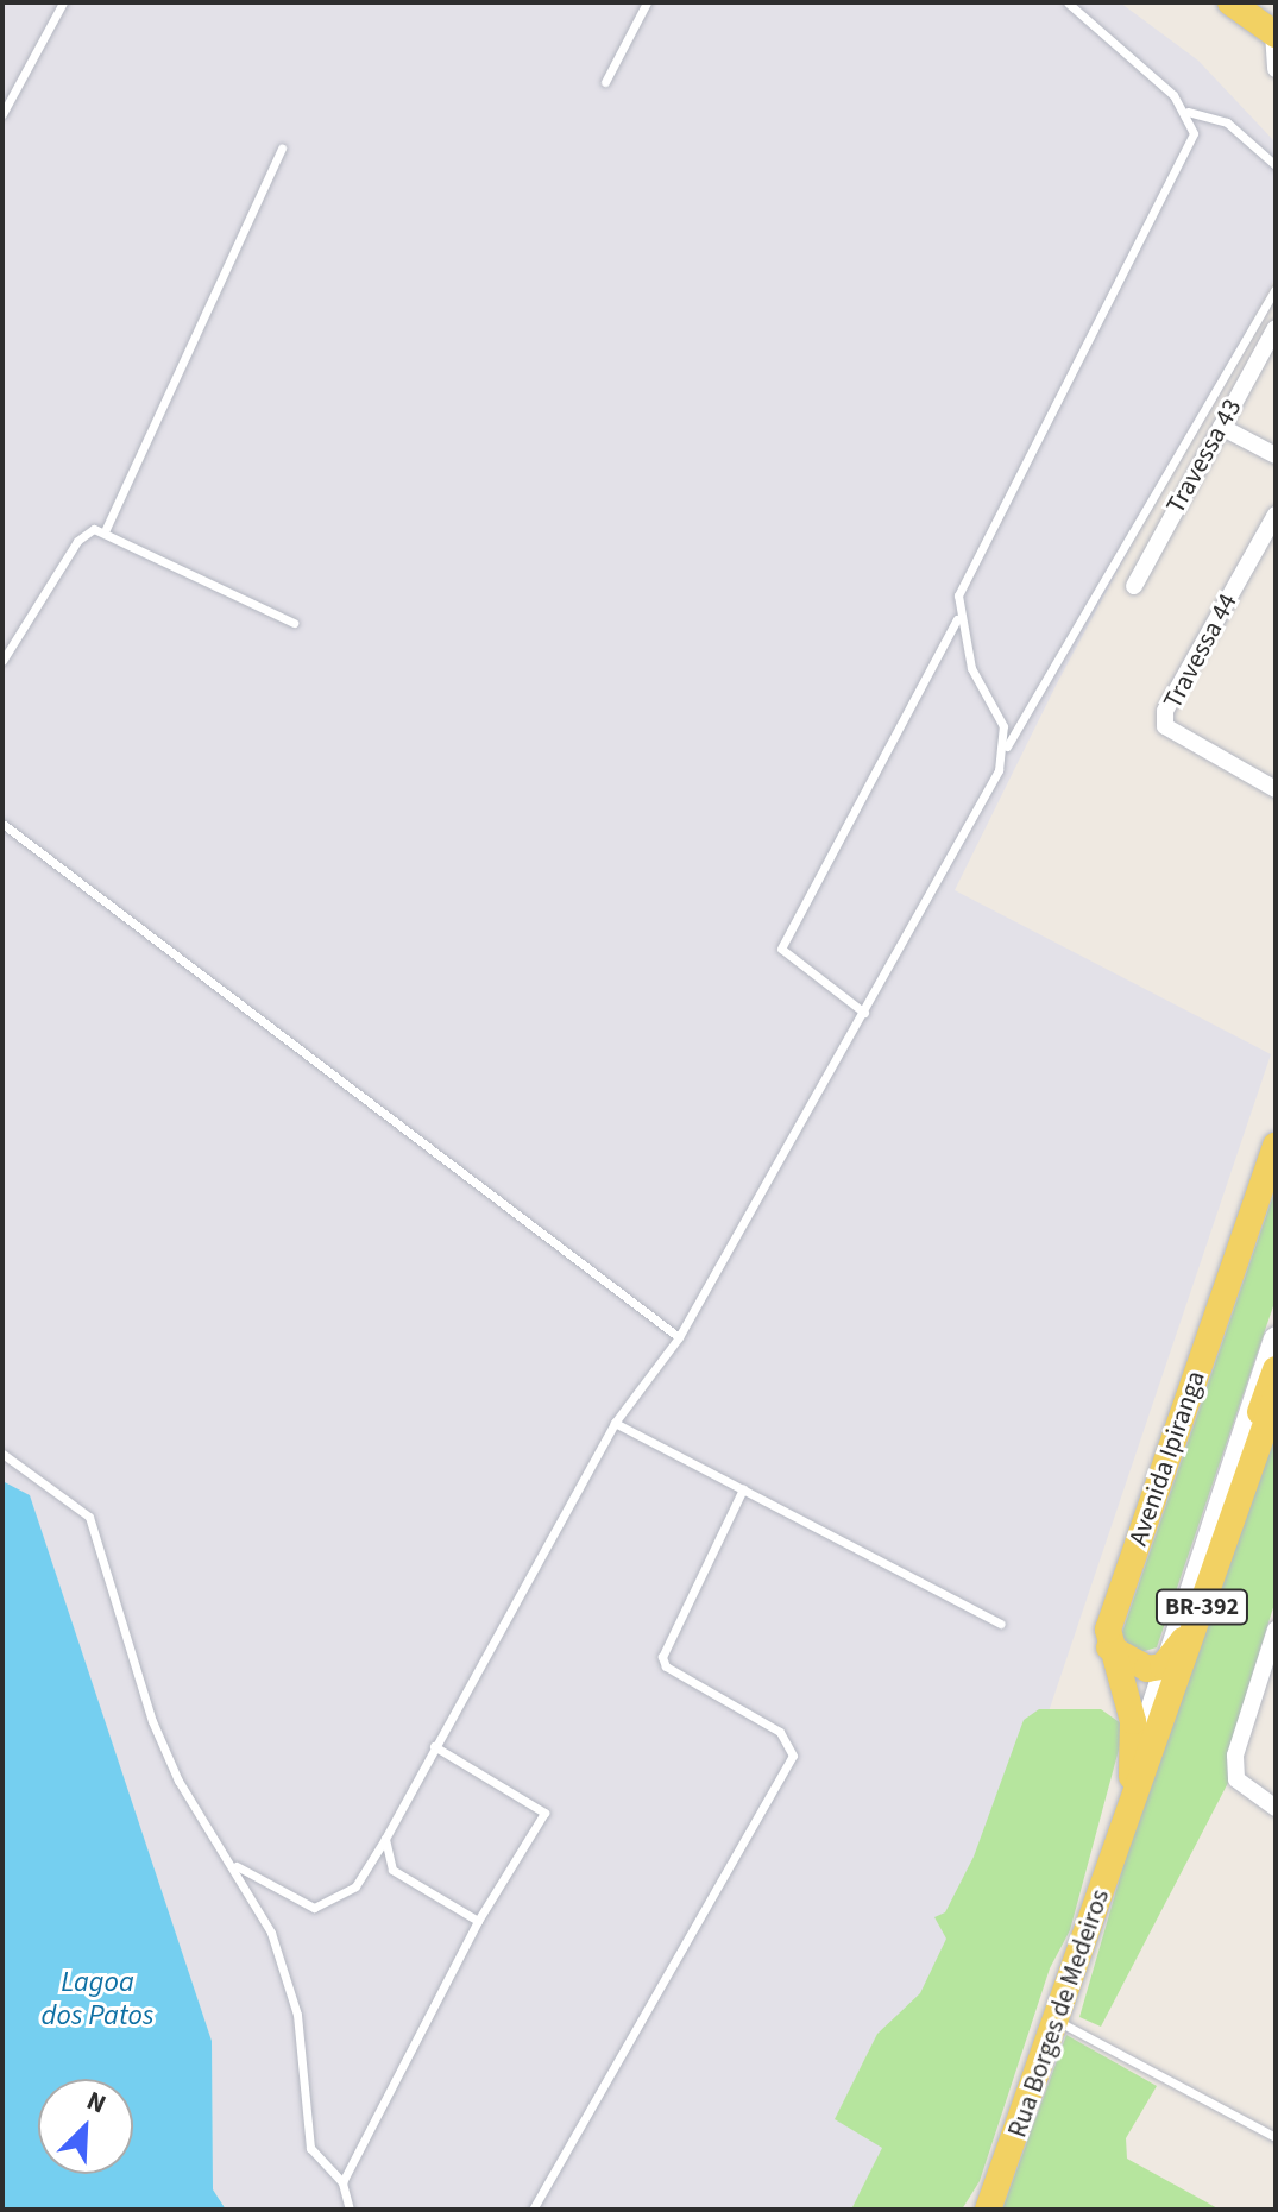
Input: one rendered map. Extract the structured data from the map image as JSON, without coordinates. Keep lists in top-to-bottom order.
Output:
{
  "streets": {
    "main road": ["Avenida Ipiranga", "BR-392", "Rua Borges de Medeiros"],
    "street": ["Travessa 43", "Travessa 44"]
  },
  "crossings": [
    ["Avenida Ipiranga", "Rua Borges de Medeiros"]
  ],
  "water": ["Lagoa dos Patos"],
  "north": "top right"
}
